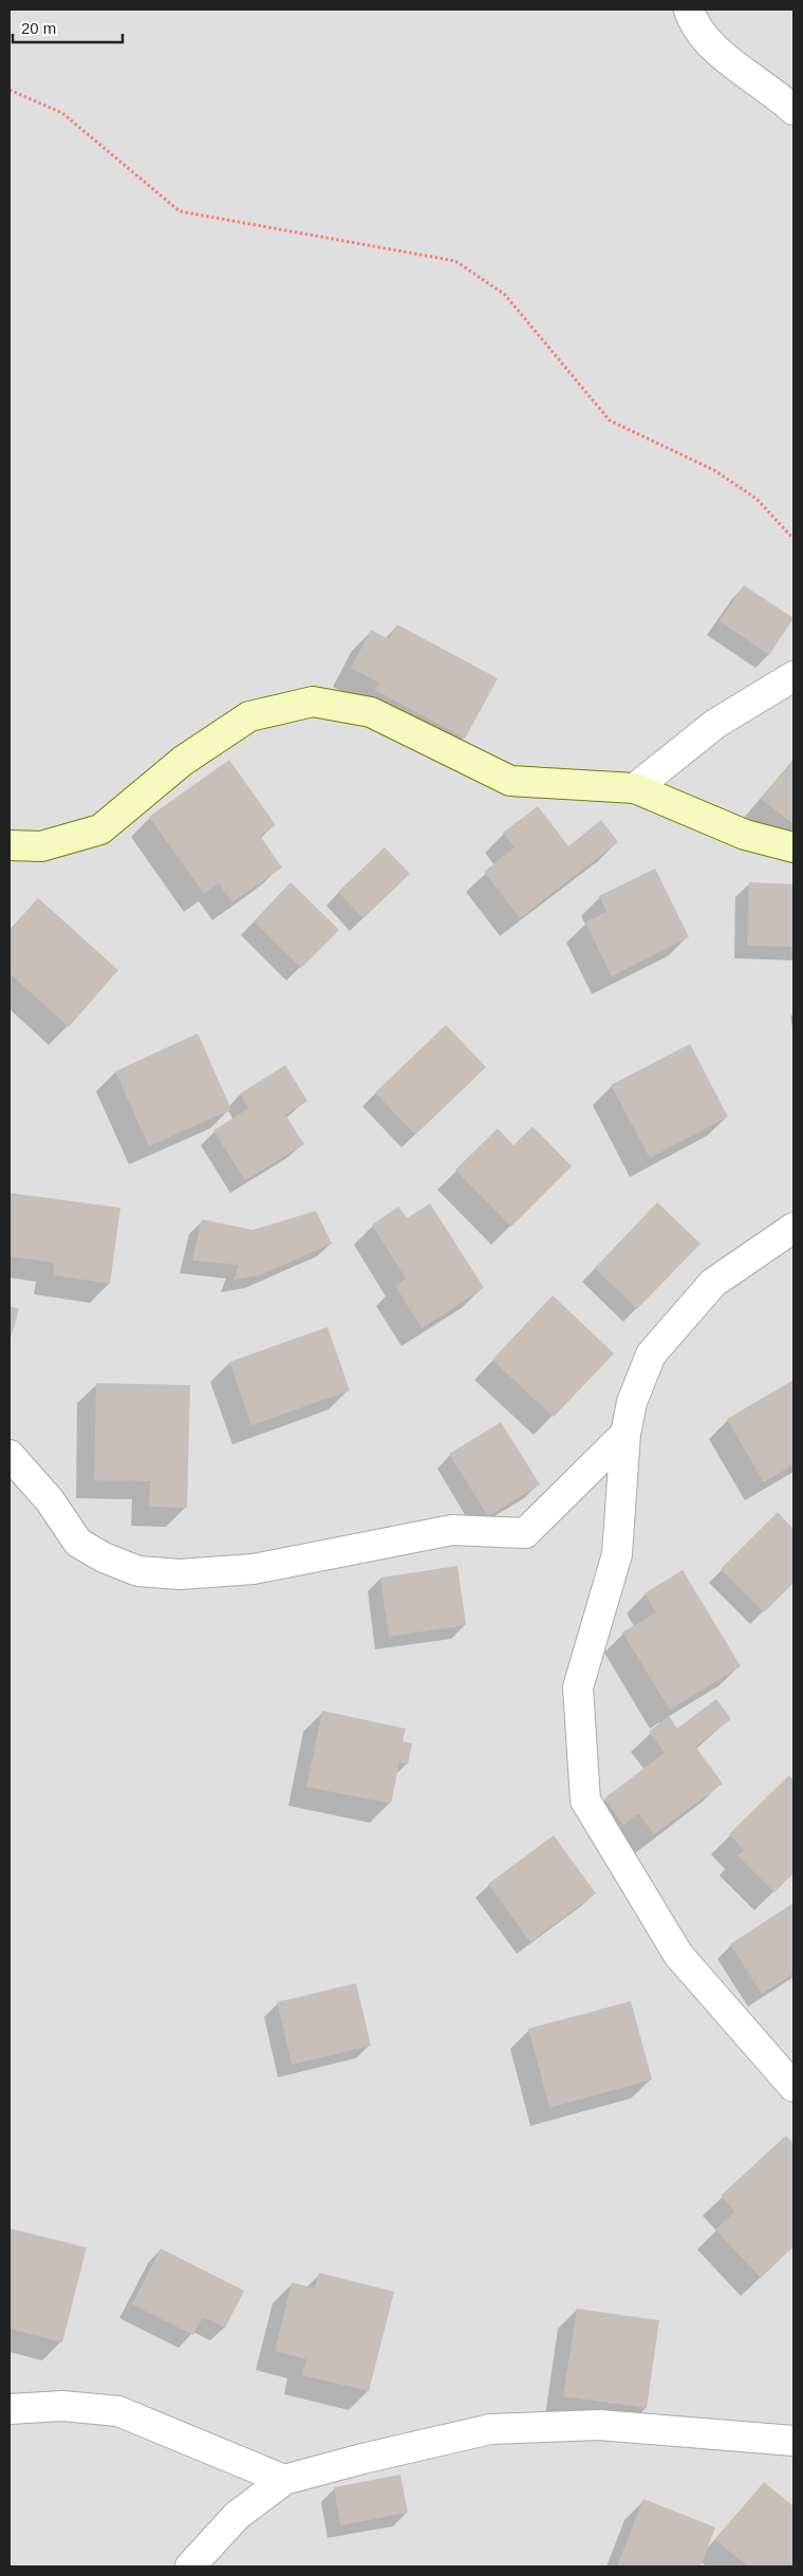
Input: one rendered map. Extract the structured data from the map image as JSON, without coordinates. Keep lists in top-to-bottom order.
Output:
{
  "scale_bar": "20 m"
}
